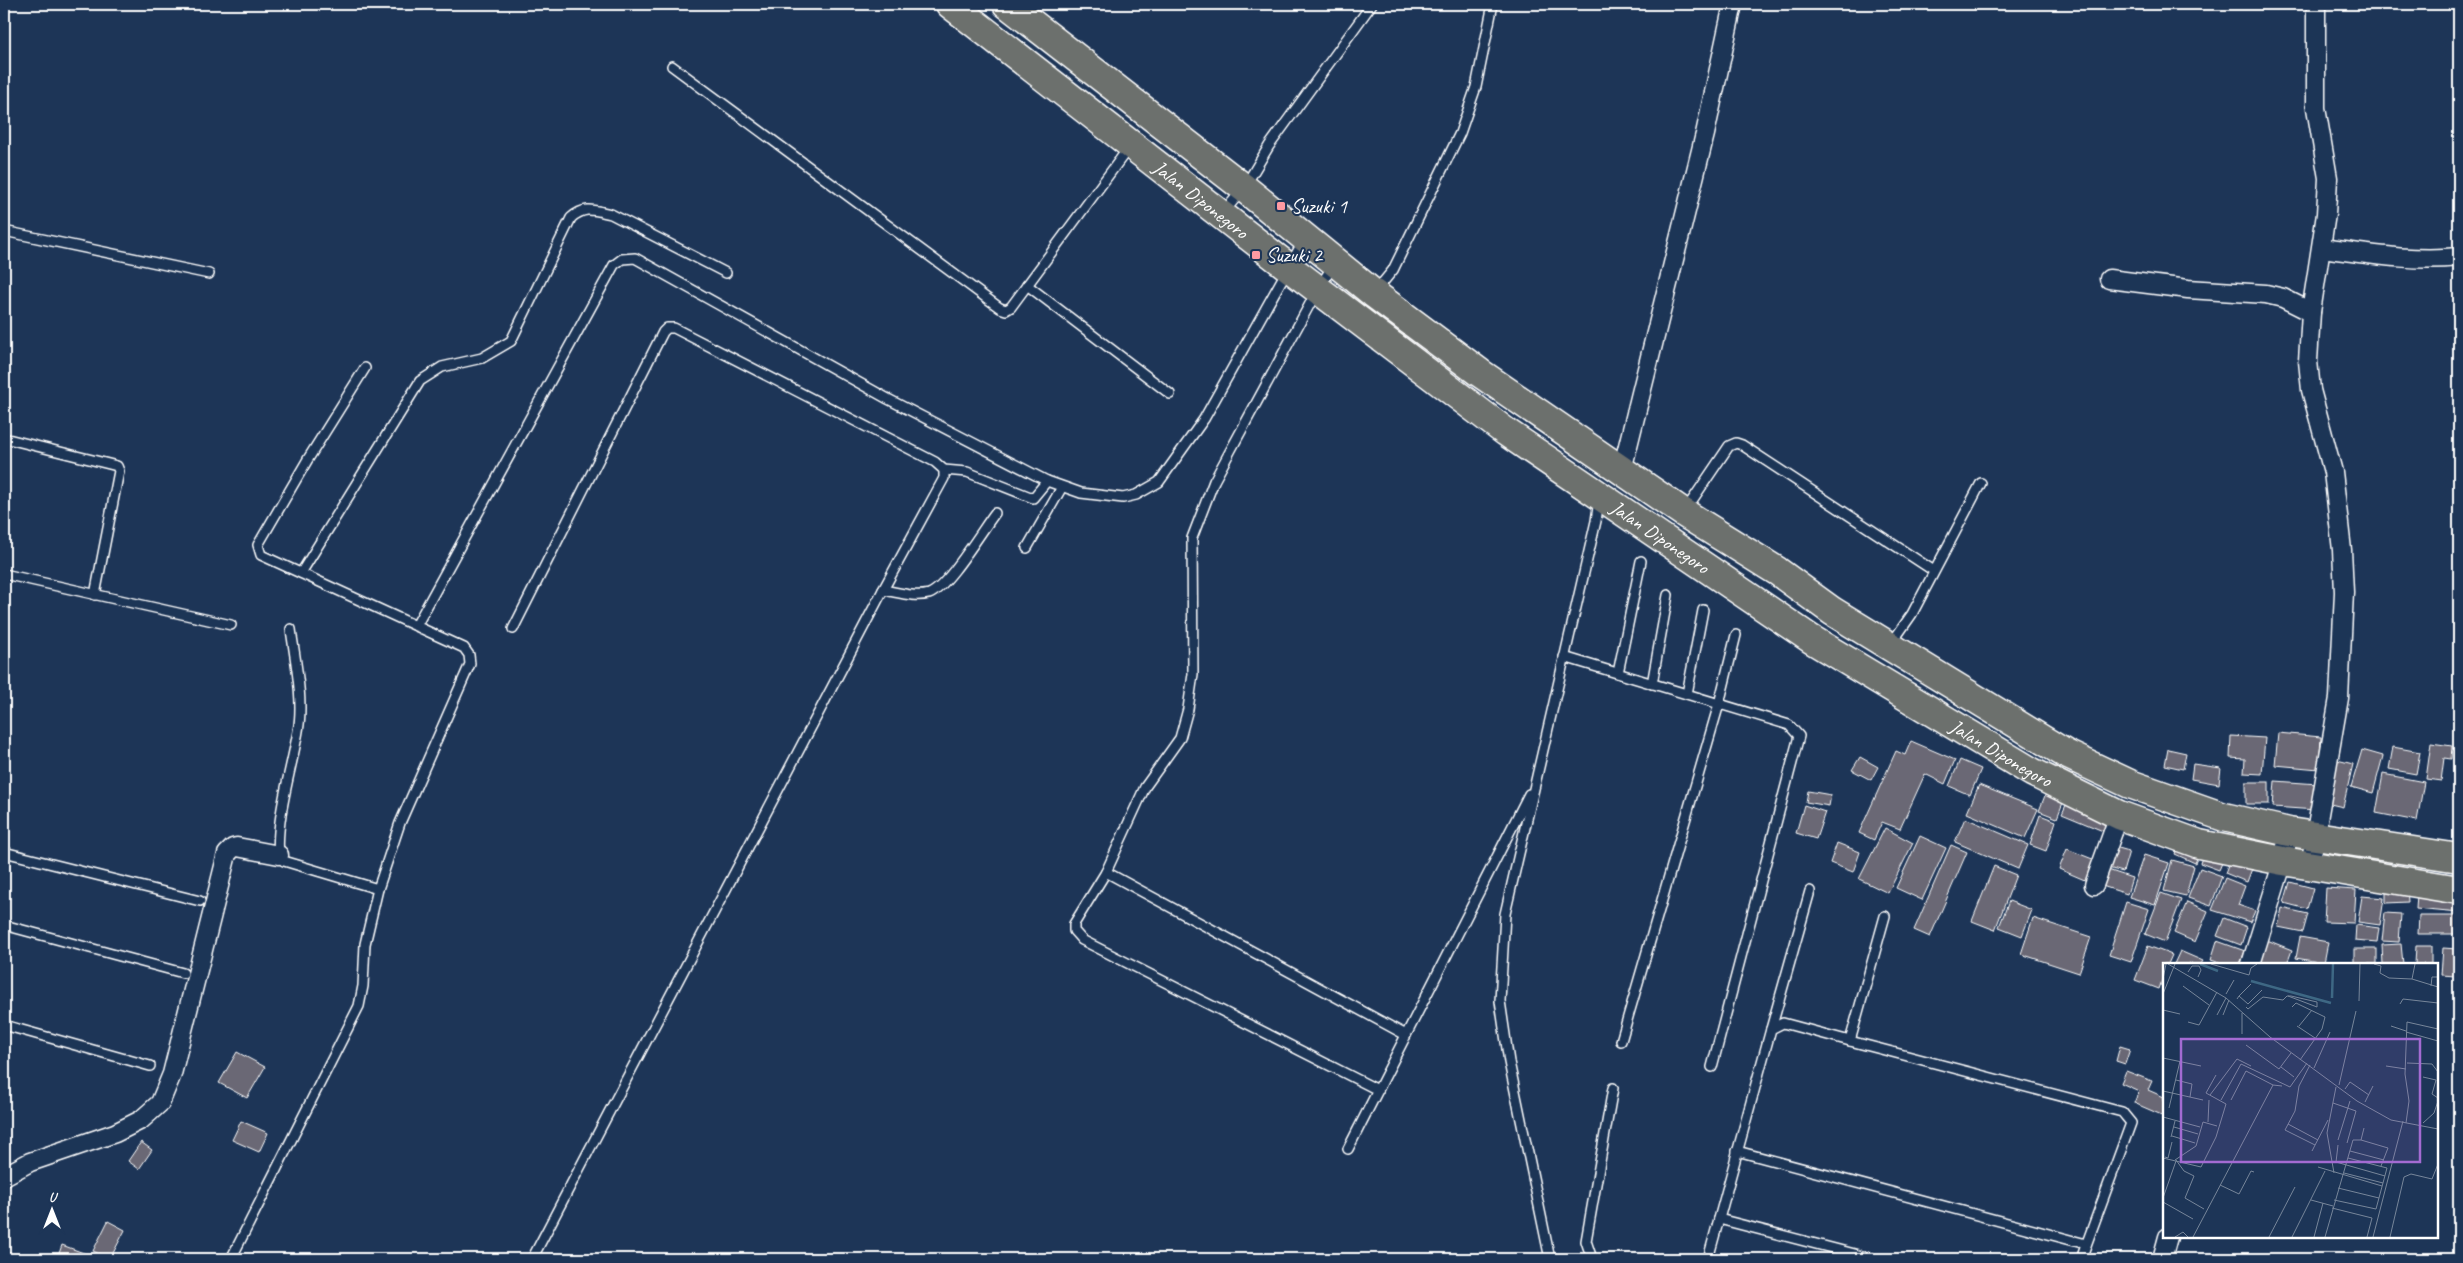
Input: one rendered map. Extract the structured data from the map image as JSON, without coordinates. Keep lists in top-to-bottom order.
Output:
{
  "streets": {
    "highway": ["Jalan Diponegoro"]
  },
  "places": {
    "transit": ["Suzuki 1", "Suzuki 2"]
  },
  "north": "top"
}
